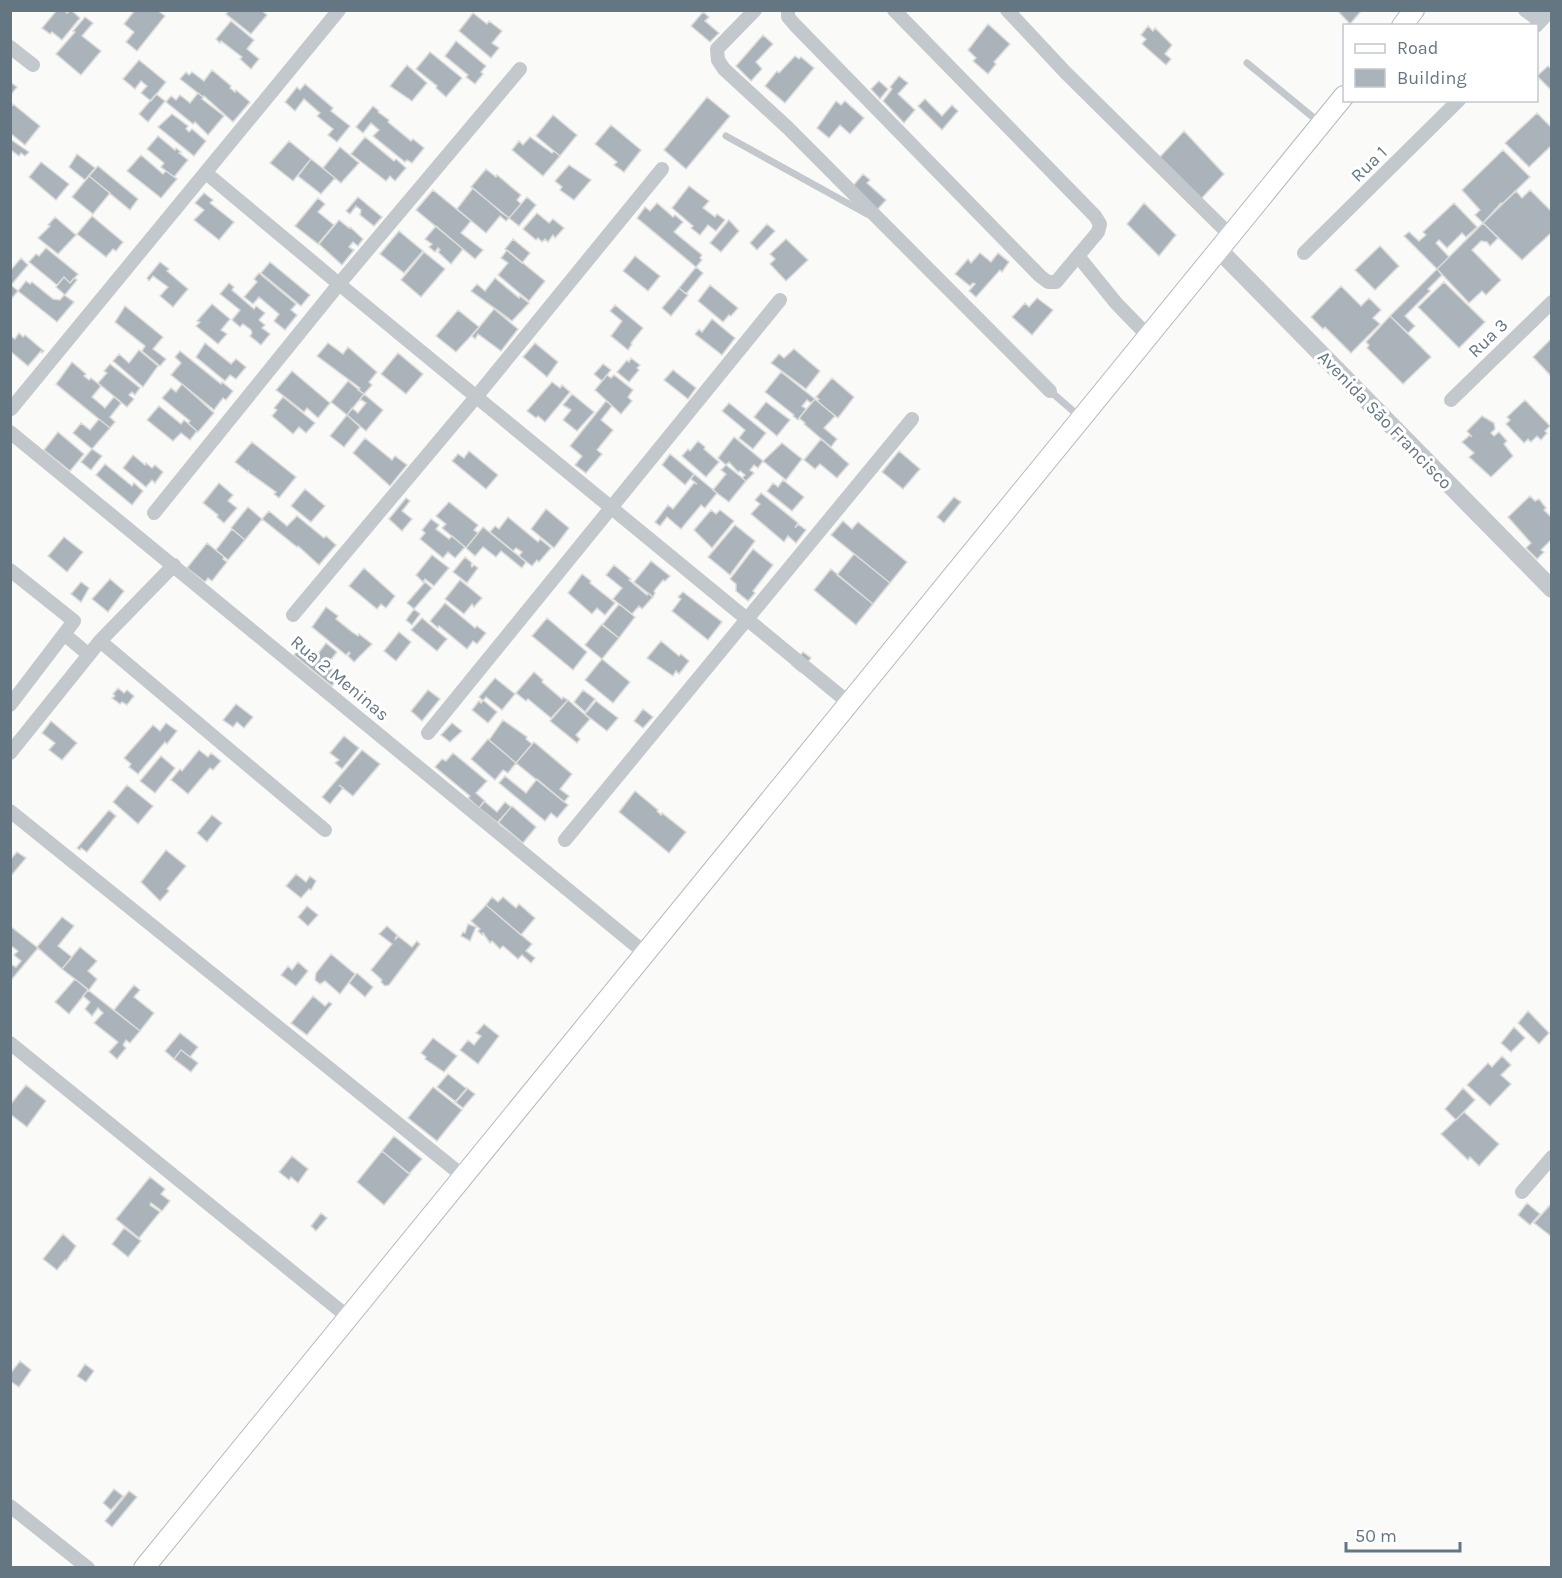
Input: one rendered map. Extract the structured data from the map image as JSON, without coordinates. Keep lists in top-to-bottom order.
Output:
{
  "streets": {
    "street": [
      "Rua 1",
      "Rua 3",
      "Avenida São Francisco",
      "Rua 2 Meninas"
    ]
  },
  "legend": ["Road", "Building"],
  "scale_bar": "50 m"
}
